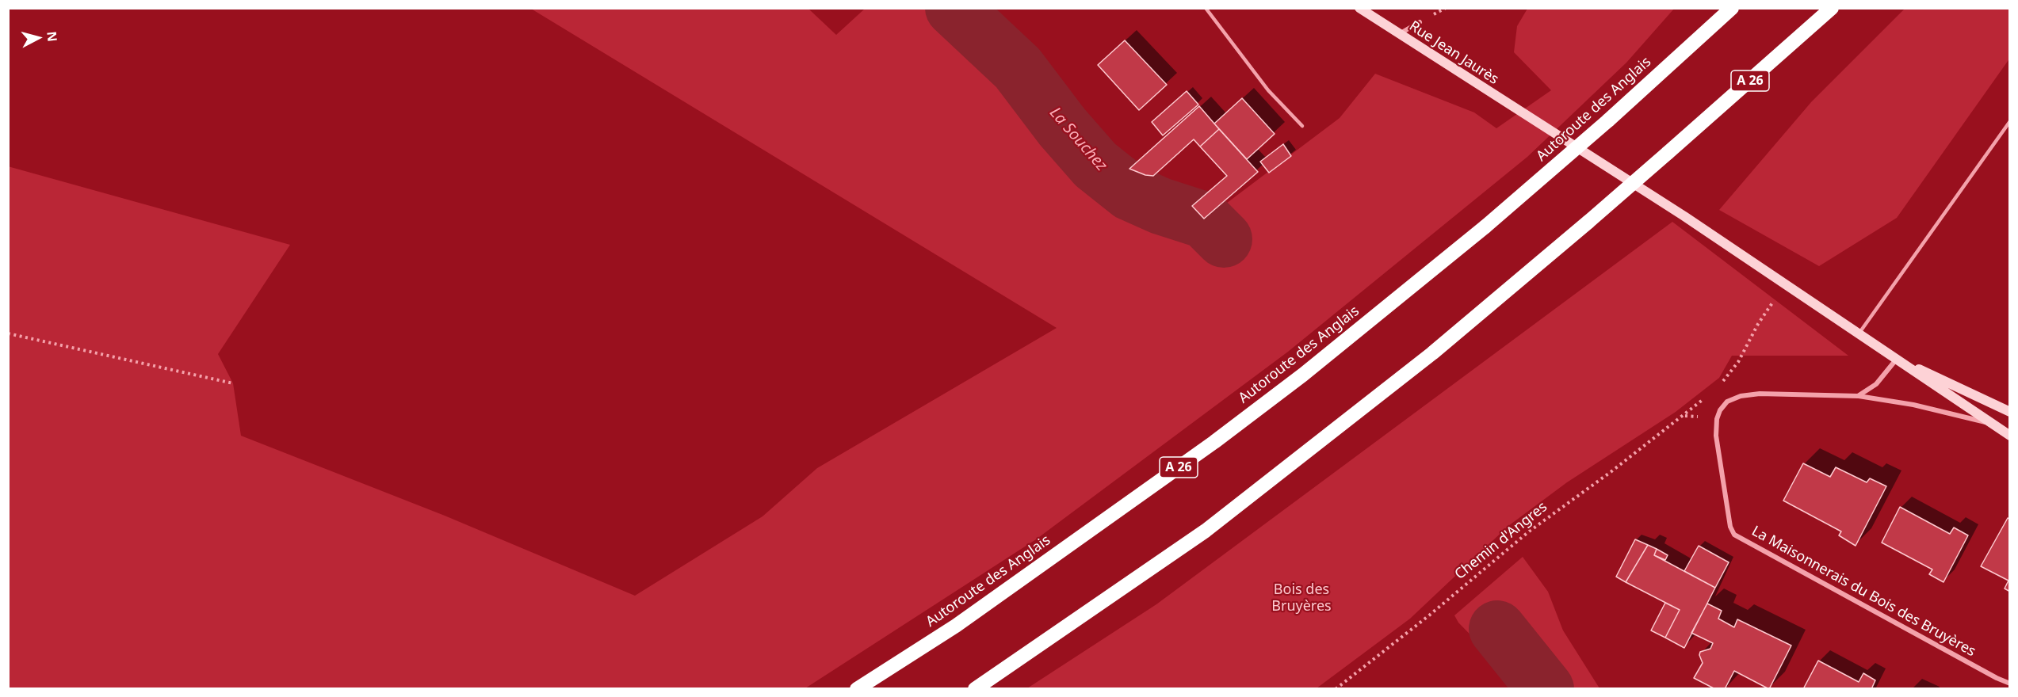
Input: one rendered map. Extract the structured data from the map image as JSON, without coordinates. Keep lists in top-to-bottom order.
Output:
{
  "streets": {
    "highway": ["A 26", "Autoroute des Anglais"],
    "main road": ["Rue Jean Jaurès"],
    "street": ["La Maisonnerais du Bois des Bruyères"],
    "path": ["Chemin d'Angres"]
  },
  "water": ["La Souchez"],
  "parks": ["Bois des Bruyères"],
  "north": "right"
}
